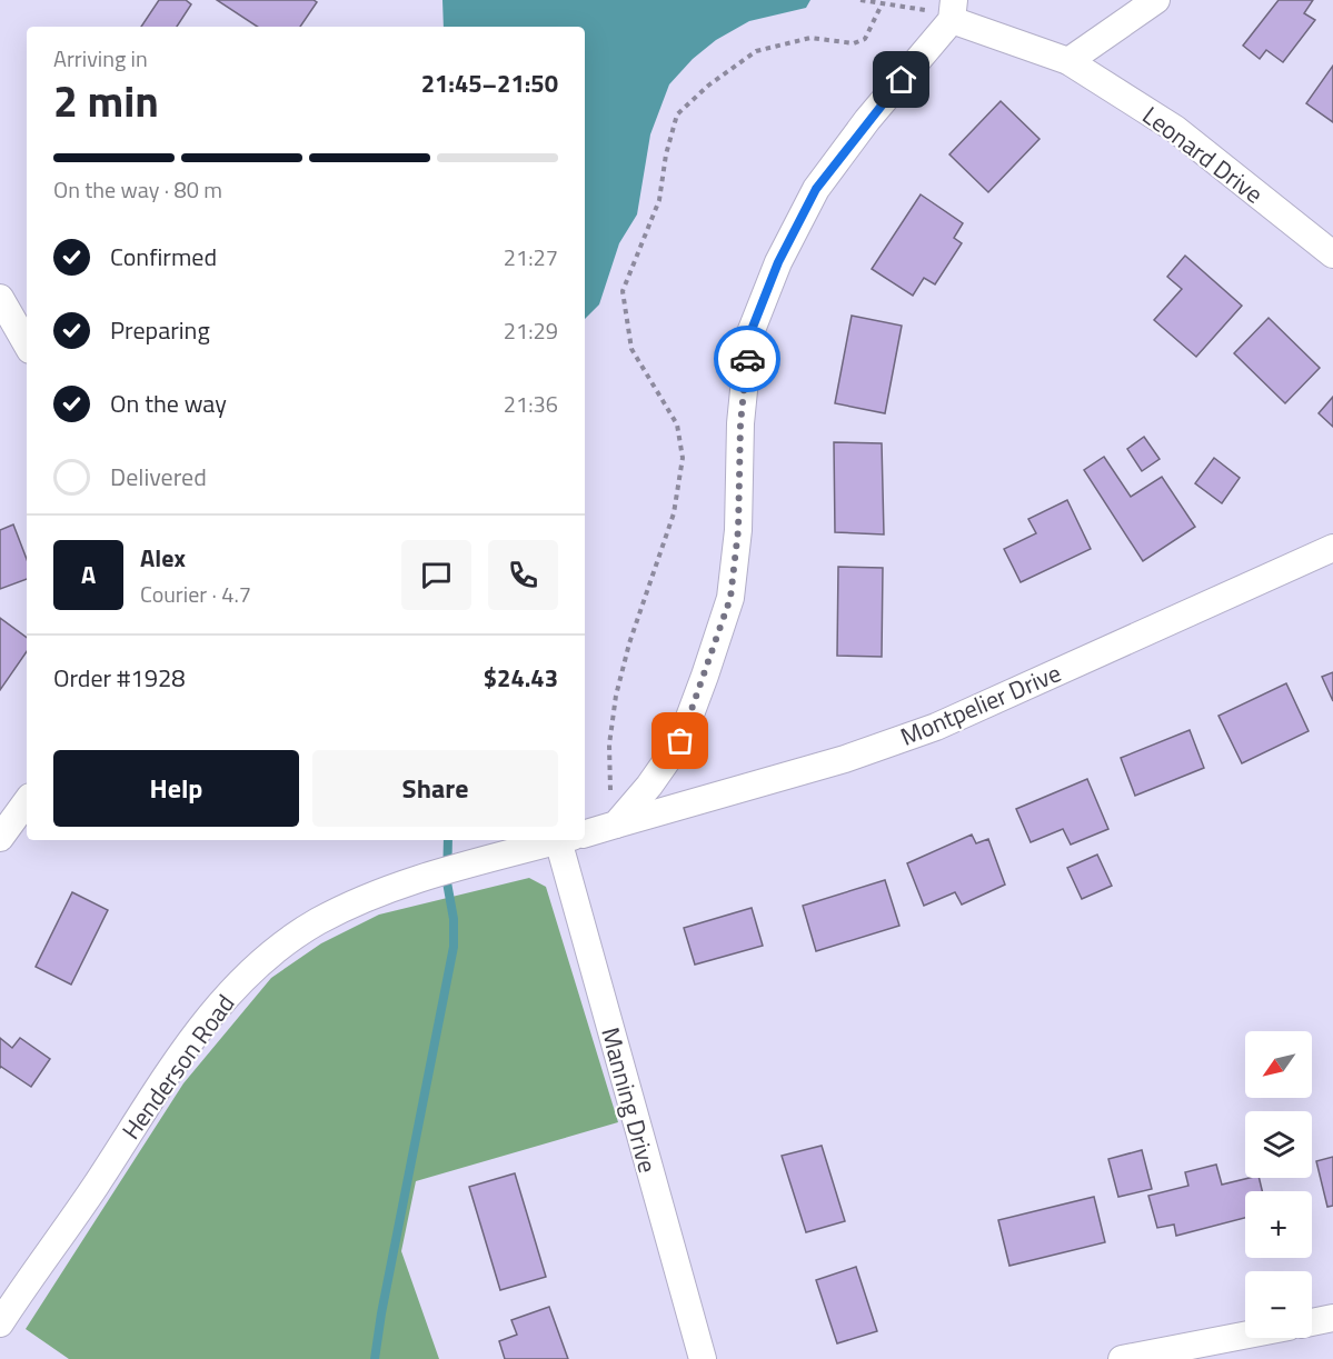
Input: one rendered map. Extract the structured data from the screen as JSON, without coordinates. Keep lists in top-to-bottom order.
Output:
{
  "streets": {
    "street": [
      "Leonard Drive",
      "Montpelier Drive",
      "Henderson Road",
      "Manning Drive"
    ]
  },
  "crossings": [
    ["Montpelier Drive", "Henderson Road"]
  ],
  "north": "bottom left",
  "page": {
    "heading": ["2 min", "Arriving in", "21:45–21:50"],
    "panel": [
      "Alex",
      "Courier · 4.7",
      "Order #1928",
      "$24.43"
    ],
    "bar": "On the way · 80 m",
    "list": [
      ["Confirmed", "21:27"],
      ["Preparing", "21:29"],
      ["On the way", "21:36"],
      "Delivered"
    ],
    "round": "A",
    "buttons": ["Help", "Share"],
    "map_buttons": ["+", "−"]
  }
}
